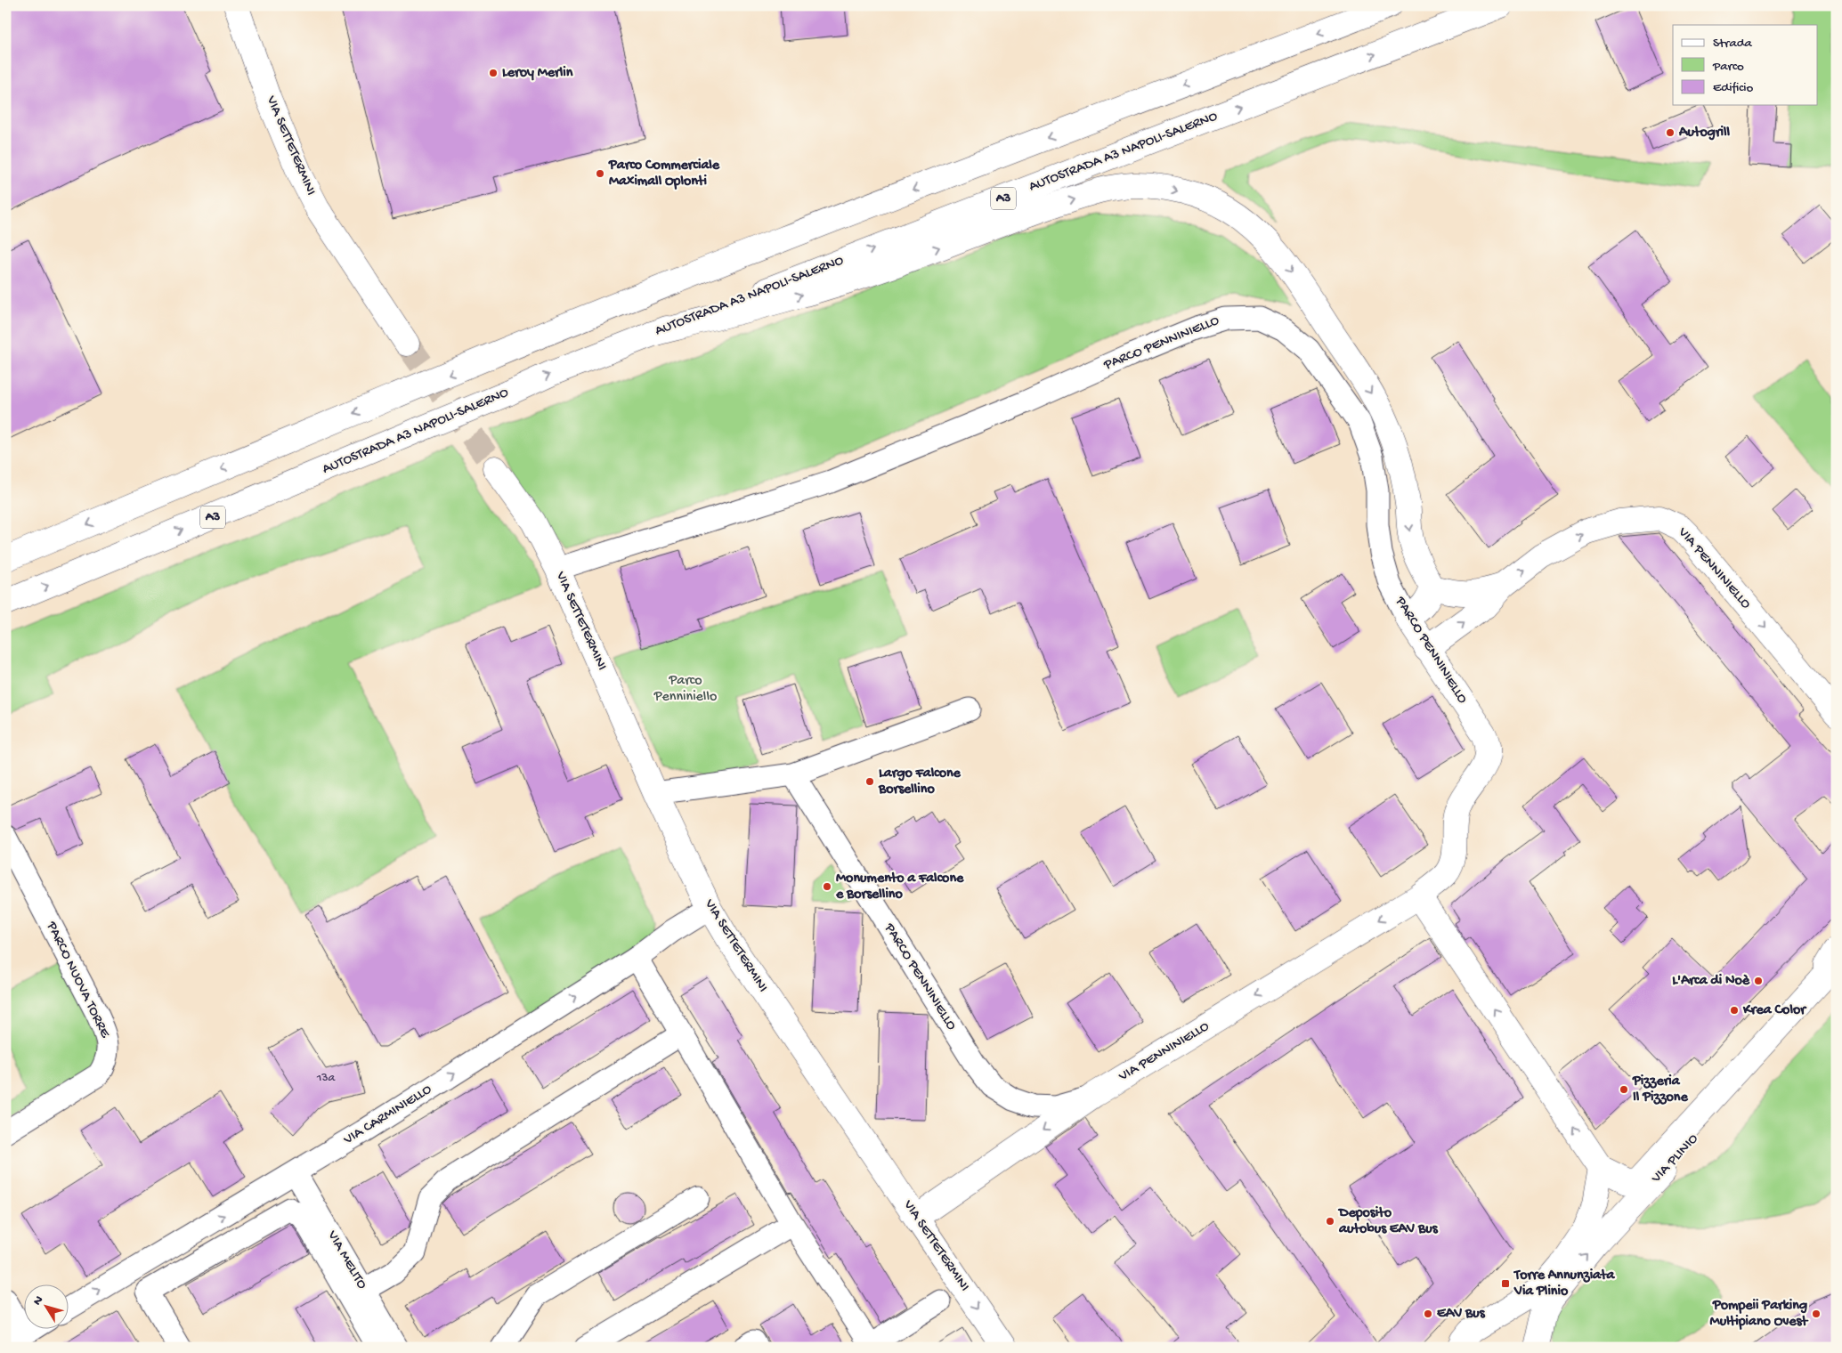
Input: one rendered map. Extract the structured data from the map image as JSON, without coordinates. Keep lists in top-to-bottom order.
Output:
{
  "streets": {
    "main road": [
      "VIA SETTETERMINI",
      "AUTOSTRADA A3 NAPOLI-SALERNO",
      "A3",
      "PARCO PENNINIELLO",
      "VIA PENNINIELLO",
      "VIA PLINIO"
    ],
    "street": ["PARCO NUOVA TORRE", "VIA CARMINIELLO", "VIA MELITO"]
  },
  "crossings": [
    ["VIA SETTETERMINI", "PARCO PENNINIELLO"],
    ["VIA SETTETERMINI", "VIA PENNINIELLO"],
    ["VIA SETTETERMINI", "VIA CARMINIELLO"],
    ["PARCO PENNINIELLO", "VIA PENNINIELLO"],
    ["PARCO PENNINIELLO", "VIA PLINIO"],
    ["VIA PENNINIELLO", "VIA PLINIO"],
    ["VIA CARMINIELLO", "VIA MELITO"]
  ],
  "one_way": ["VIA PLINIO"],
  "parks": ["Parco Penniniello"],
  "places": {
    "other": [
      "Leroy Merlin",
      "Autogrill",
      "Parco Commerciale Maximall Oplonti",
      "Largo Falcone Borsellino",
      "Monumento a Falcone e Borsellino",
      "L'Arca di Noè",
      "Krea Color",
      "Pizzeria Il Pizzone",
      "Deposito autobus EAV Bus",
      "EAV Bus",
      "Pompeii Parking Multipiano Ovest"
    ],
    "transit": ["Torre Annunziata Via Plinio"]
  },
  "house_numbers": ["13a"],
  "legend": ["Strada", "Parco", "Edificio"],
  "north": "top left"
}
